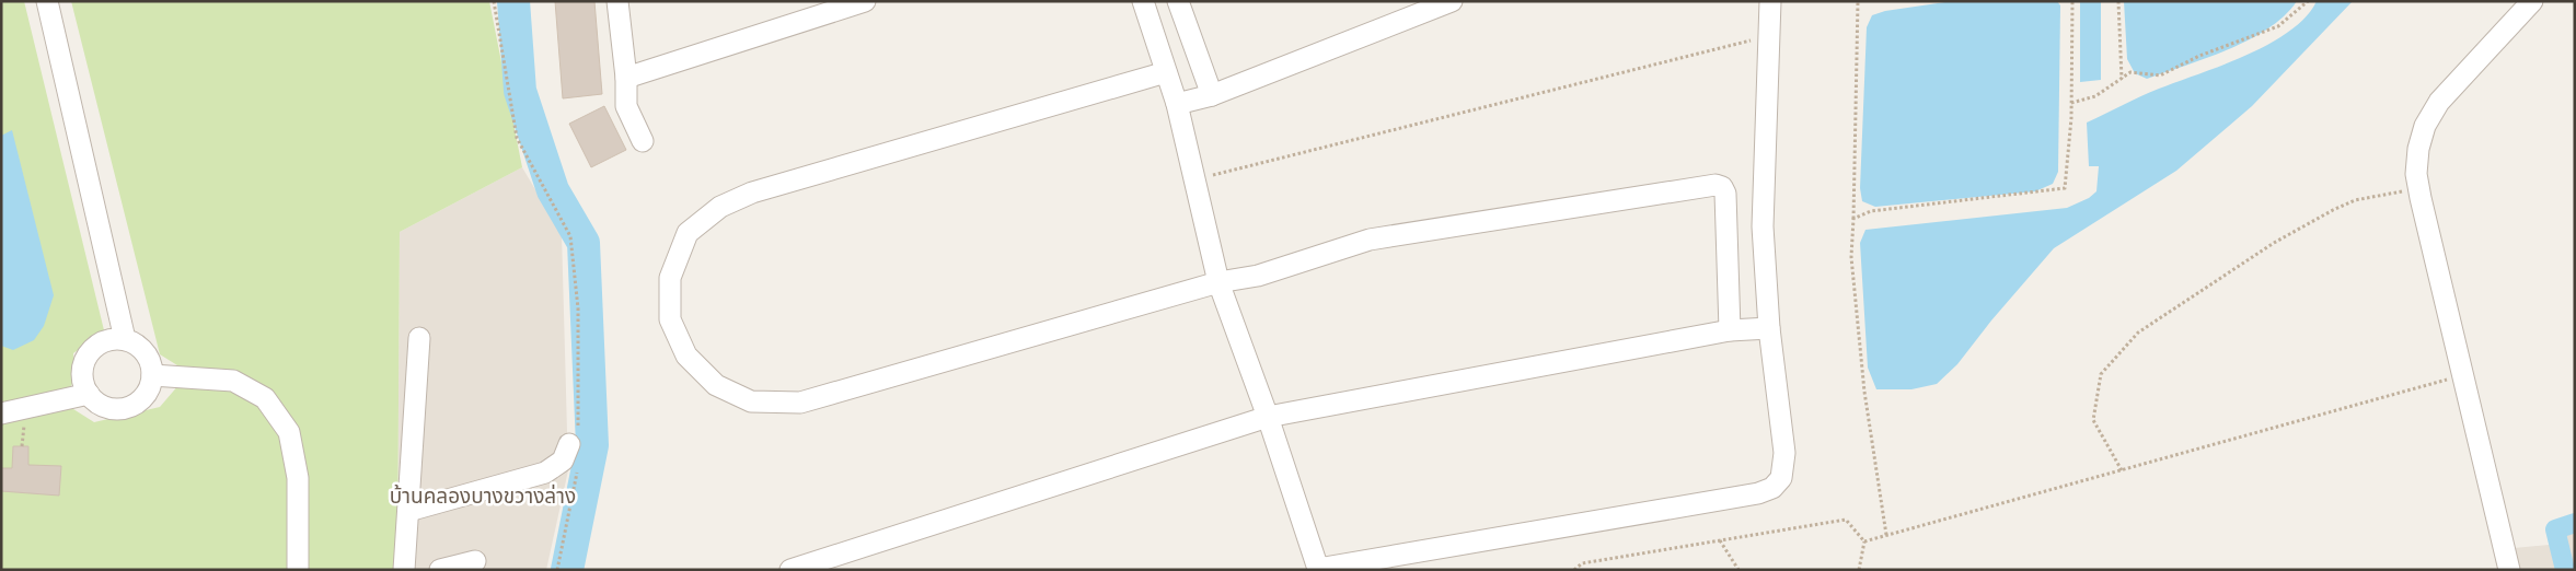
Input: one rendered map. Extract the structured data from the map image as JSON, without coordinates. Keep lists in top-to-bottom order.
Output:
{
  "districts": ["บ้านคลองบางขวางล่าง"]
}
